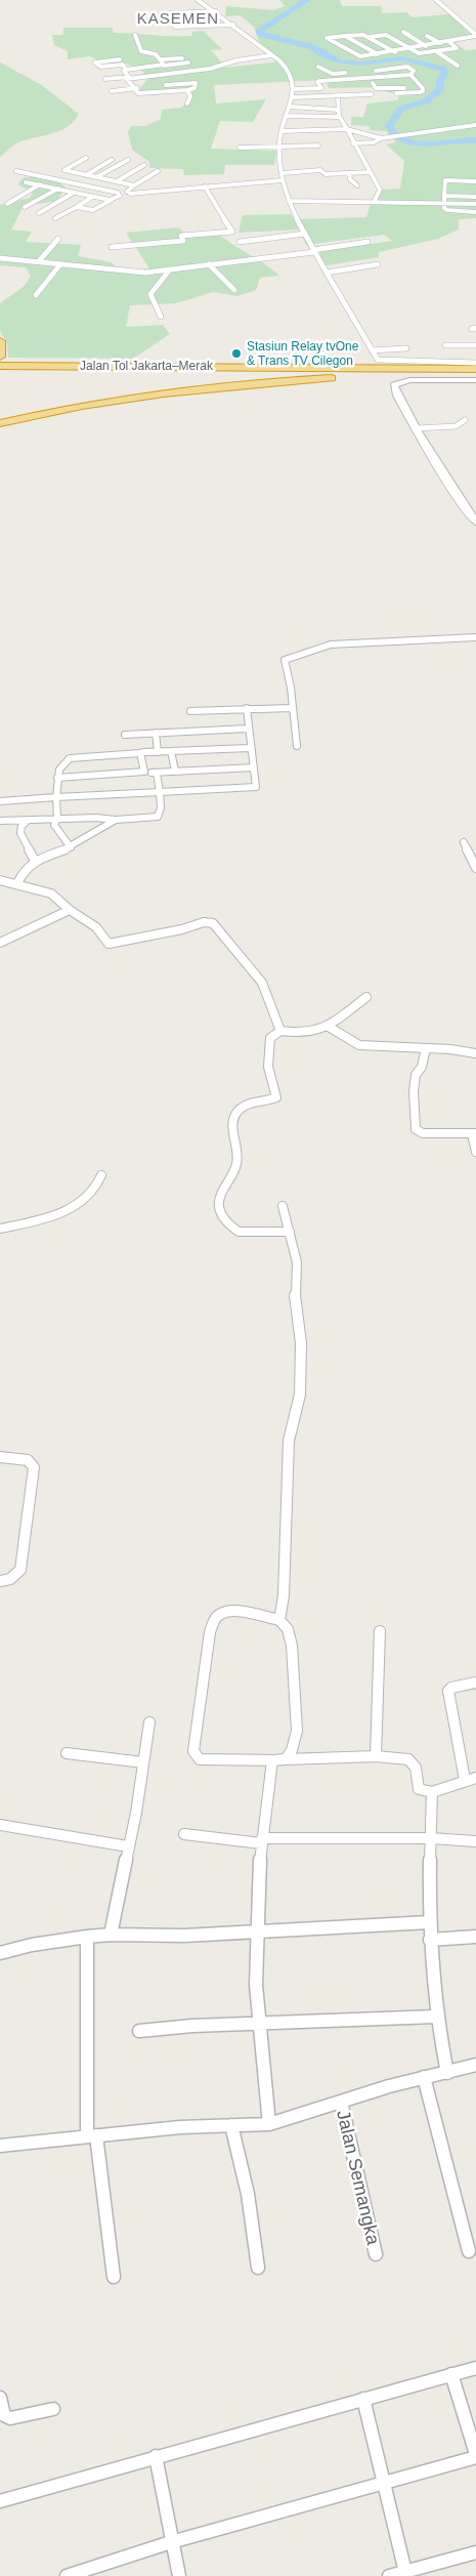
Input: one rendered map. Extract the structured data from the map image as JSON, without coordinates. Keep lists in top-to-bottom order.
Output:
{
  "streets": {
    "highway": ["Jalan Tol Jakarta–Merak"],
    "street": ["Jalan Semangka"]
  },
  "districts": ["KASEMEN"],
  "places": ["Stasiun Relay tvOne & Trans TV Cilegon"]
}
